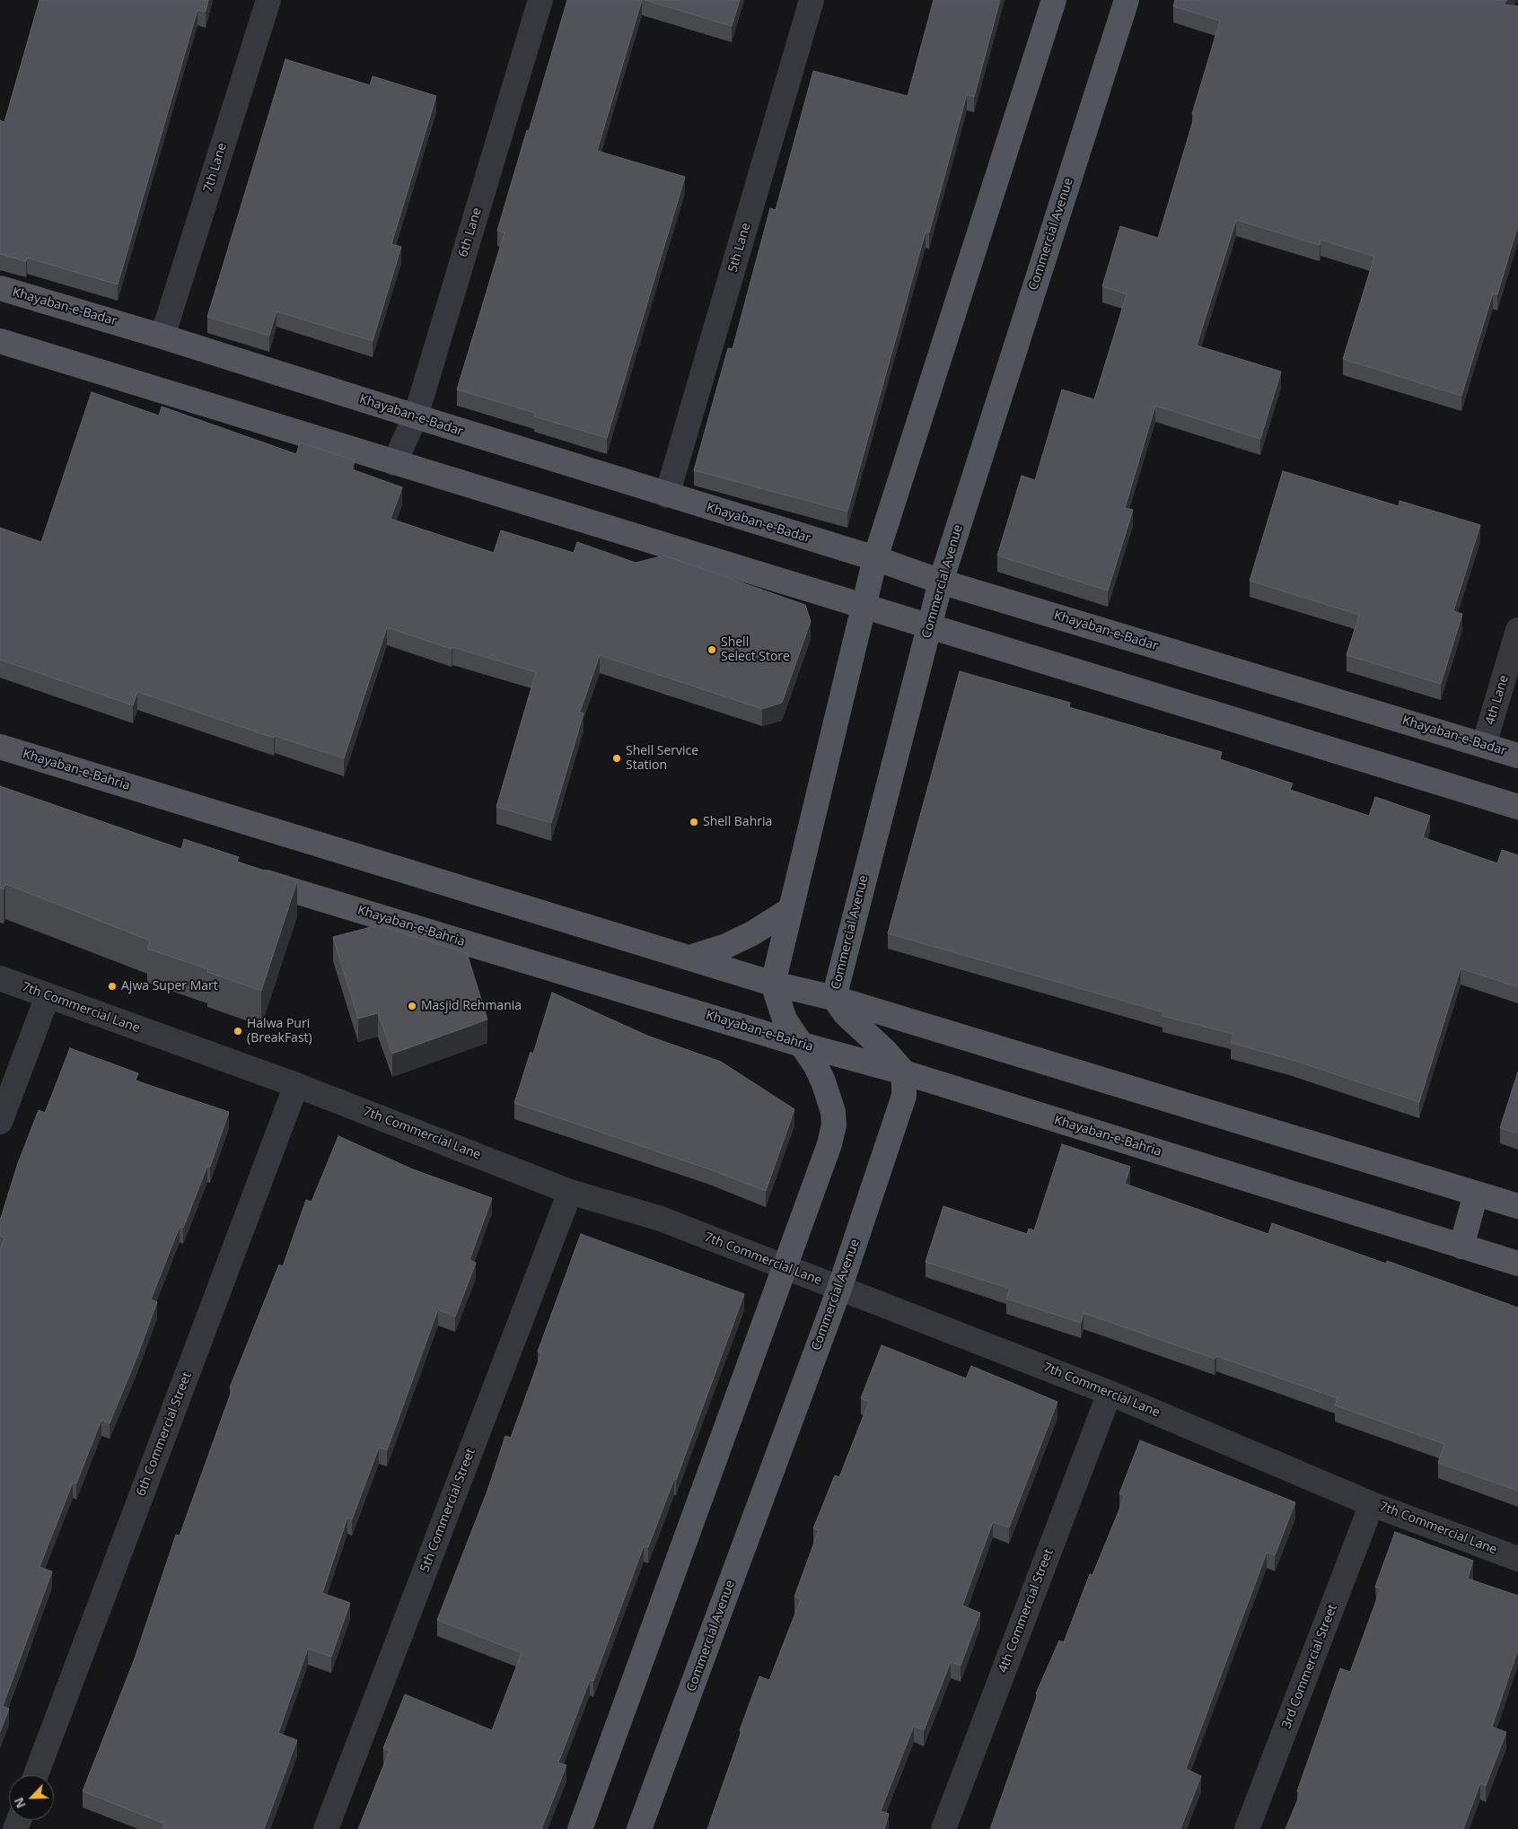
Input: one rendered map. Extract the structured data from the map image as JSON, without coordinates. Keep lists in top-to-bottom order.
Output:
{
  "streets": {
    "main road": ["Commercial Avenue", "Khayaban-e-Badar", "Khayaban-e-Bahria"],
    "street": [
      "7th Lane",
      "6th Lane",
      "5th Lane",
      "4th Lane",
      "7th Commercial Lane",
      "6th Commercial Street",
      "5th Commercial Street",
      "4th Commercial Street",
      "3rd Commercial Street"
    ]
  },
  "crossings": [
    ["7th Lane", "Khayaban-e-Badar"],
    ["6th Lane", "Khayaban-e-Badar"],
    ["Commercial Avenue", "Khayaban-e-Badar"],
    ["Commercial Avenue", "Khayaban-e-Bahria"],
    ["Commercial Avenue", "7th Commercial Lane"],
    ["5th Lane", "Khayaban-e-Badar"],
    ["Khayaban-e-Badar", "4th Lane"],
    ["7th Commercial Lane", "6th Commercial Street"],
    ["7th Commercial Lane", "5th Commercial Street"],
    ["7th Commercial Lane", "4th Commercial Street"],
    ["7th Commercial Lane", "3rd Commercial Street"]
  ],
  "places": [
    "Shell Select Store",
    "Shell Service Station",
    "Shell Bahria",
    "Ajwa Super Mart",
    "Masjid Rehmania",
    "Halwa Puri (BreakFast)"
  ],
  "north": "bottom left"
}
